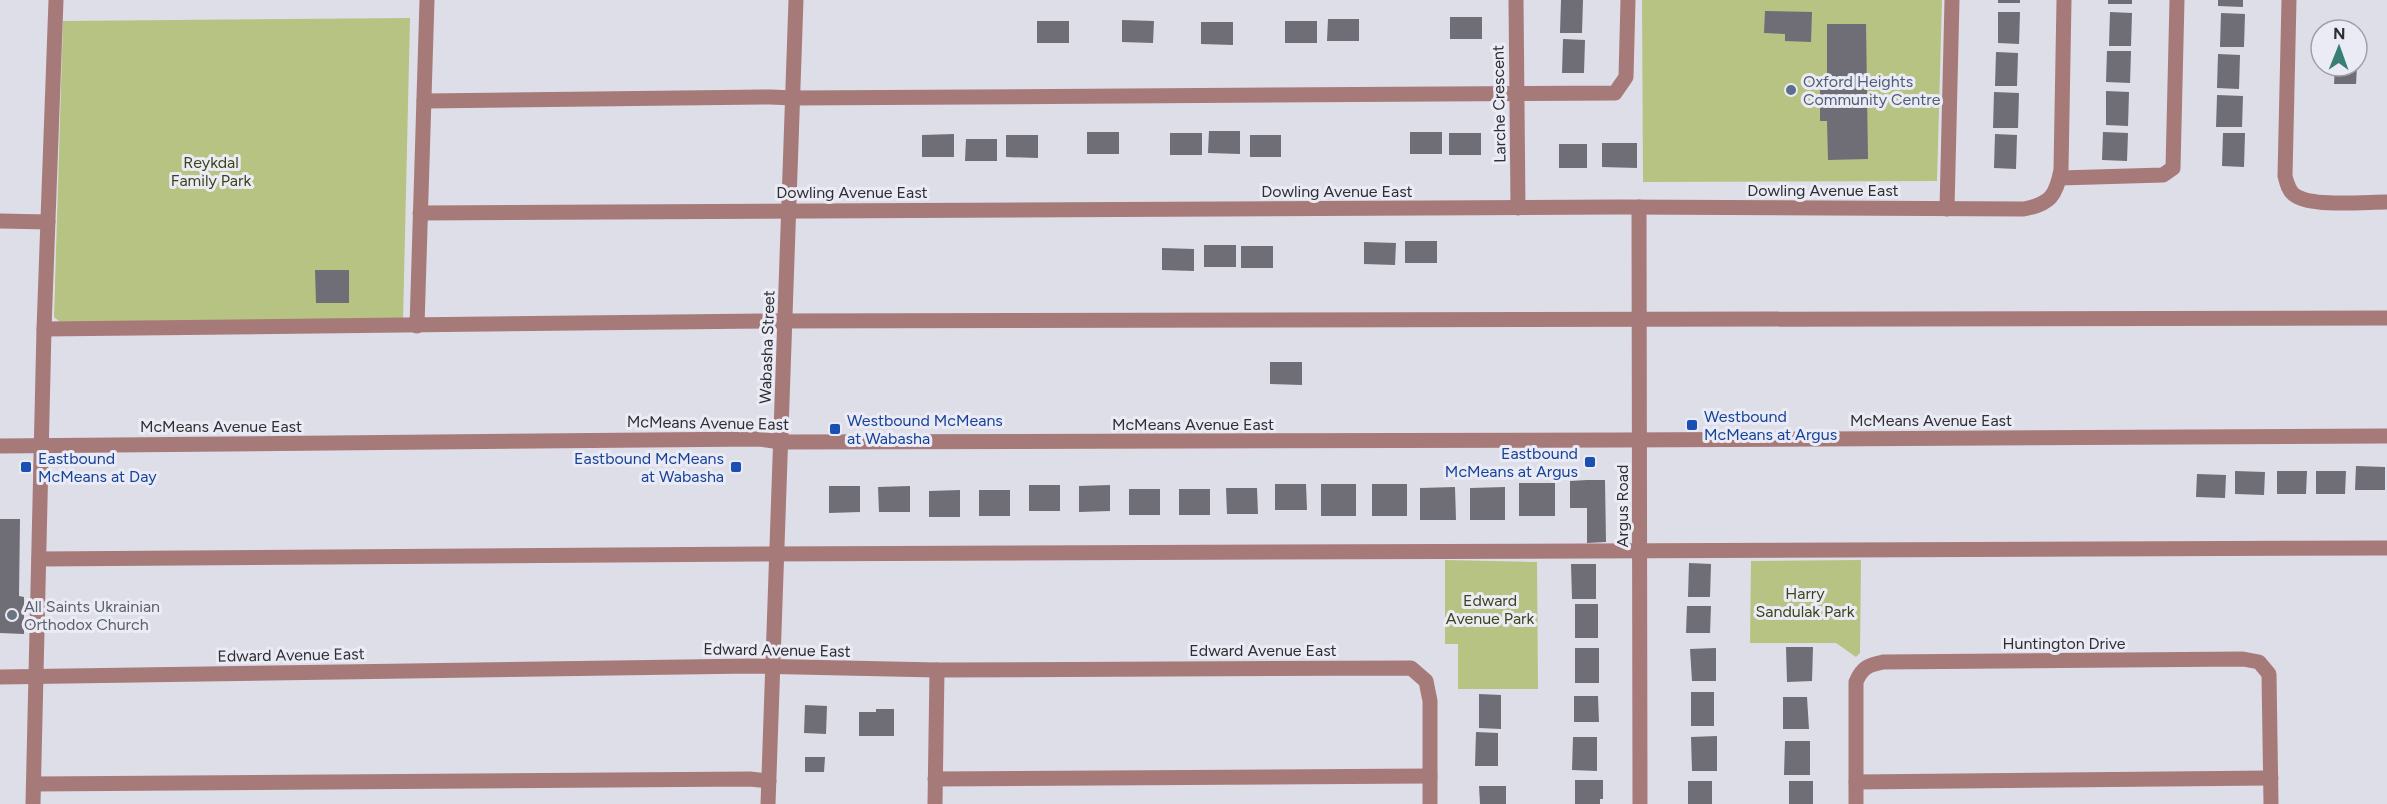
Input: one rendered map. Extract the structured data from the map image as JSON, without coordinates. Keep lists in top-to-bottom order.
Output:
{
  "streets": {
    "street": [
      "Larche Crescent",
      "Dowling Avenue East",
      "Wabasha Street",
      "McMeans Avenue East",
      "Argus Road",
      "Huntington Drive",
      "Edward Avenue East"
    ]
  },
  "crossings": [
    ["Larche Crescent", "Dowling Avenue East"],
    ["Dowling Avenue East", "Wabasha Street"],
    ["Dowling Avenue East", "Argus Road"],
    ["Wabasha Street", "McMeans Avenue East"],
    ["Wabasha Street", "Edward Avenue East"],
    ["McMeans Avenue East", "Argus Road"]
  ],
  "parks": ["Reykdal Family Park", "Harry Sandulak Park", "Edward Avenue Park"],
  "places": {
    "other": ["Oxford Heights Community Centre", "All Saints Ukrainian Orthodox Church"],
    "transit": [
      "Westbound McMeans at Argus",
      "Westbound McMeans at Wabasha",
      "Eastbound McMeans at Argus",
      "Eastbound McMeans at Day",
      "Eastbound McMeans at Wabasha"
    ]
  },
  "north": "top"
}
